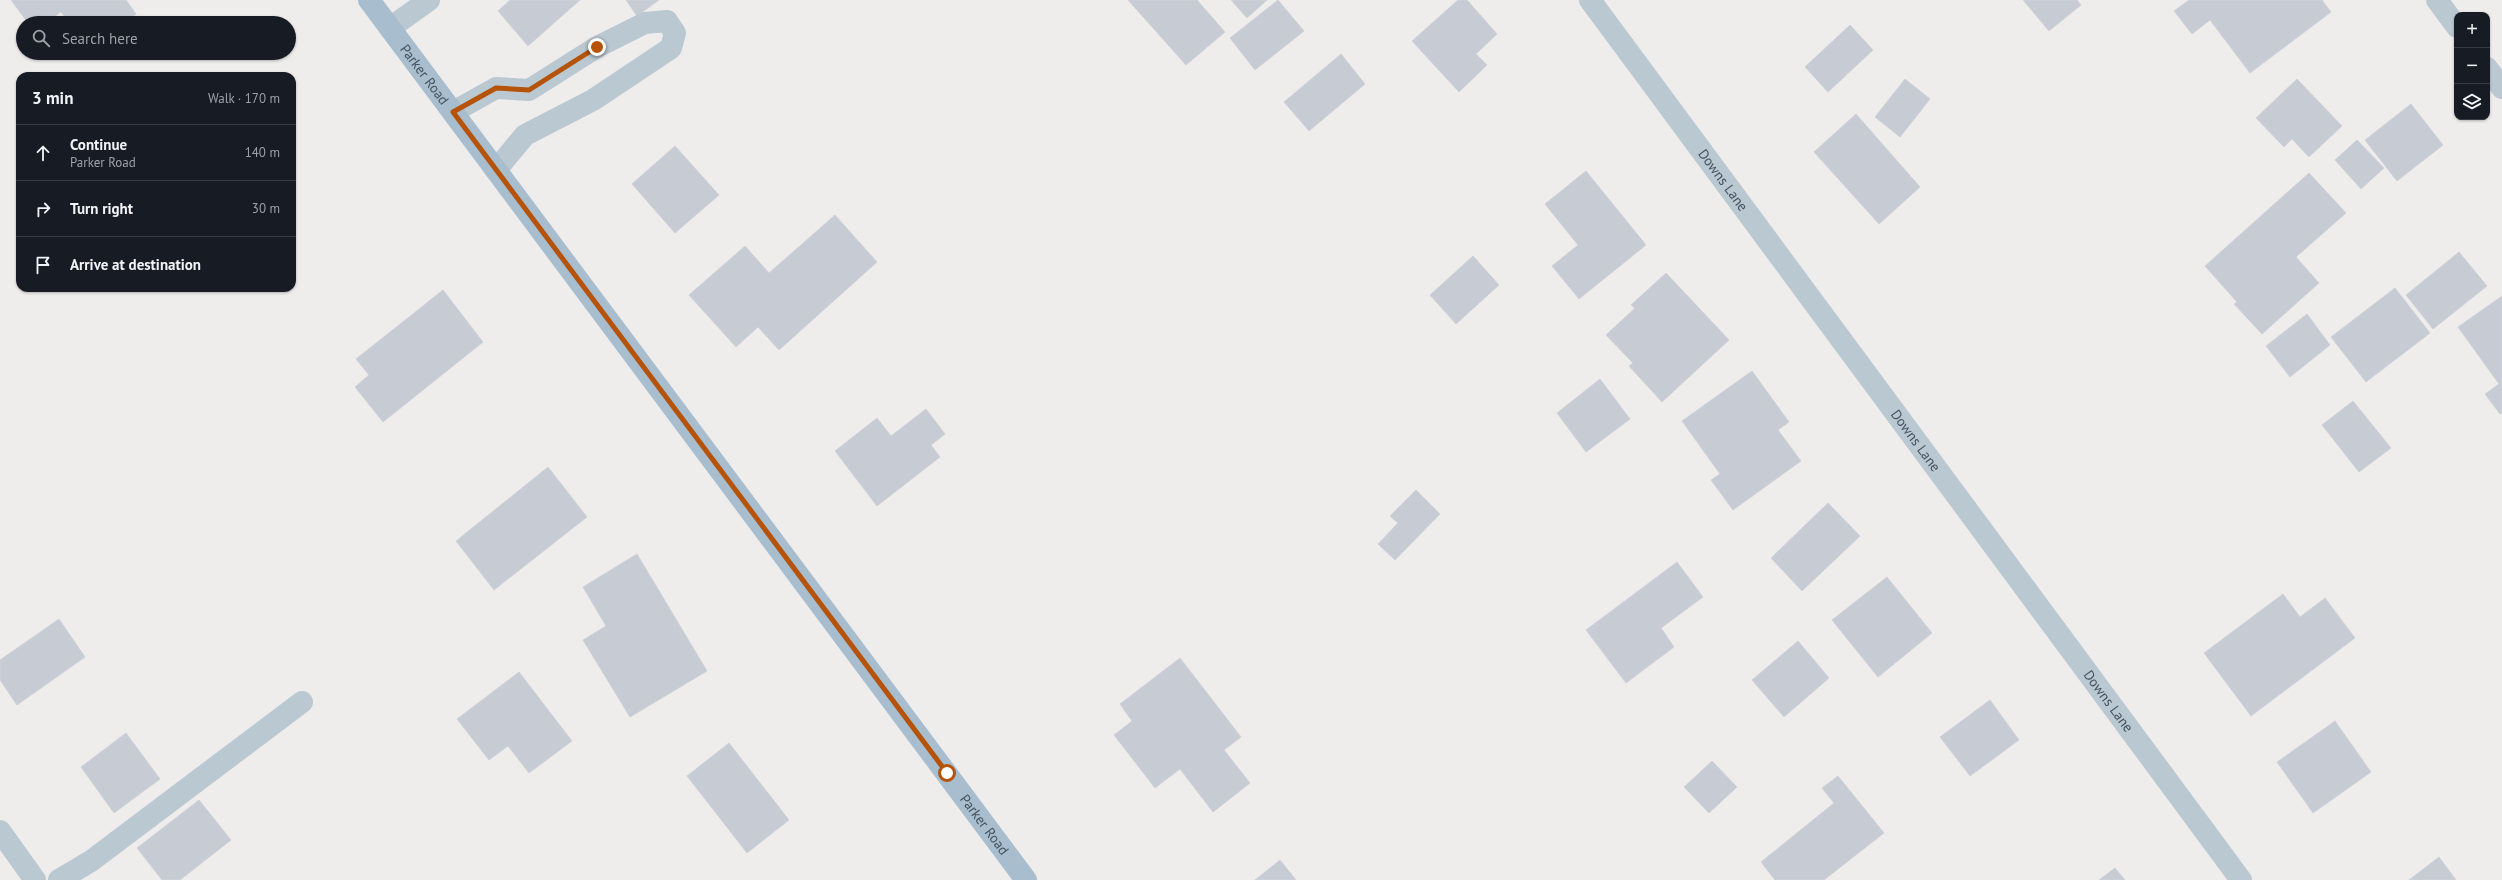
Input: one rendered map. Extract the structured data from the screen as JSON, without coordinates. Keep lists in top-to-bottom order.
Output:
{
  "streets": {
    "main road": ["Parker Road"],
    "street": ["Downs Lane"]
  },
  "page": {
    "map_buttons": ["+", "−"],
    "search": "Search here",
    "heading": ["3 min", "Walk · 170 m"],
    "list": [
      ["Continue", "Parker Road", "140 m"],
      ["Turn right", "30 m"],
      "Arrive at destination"
    ]
  }
}
